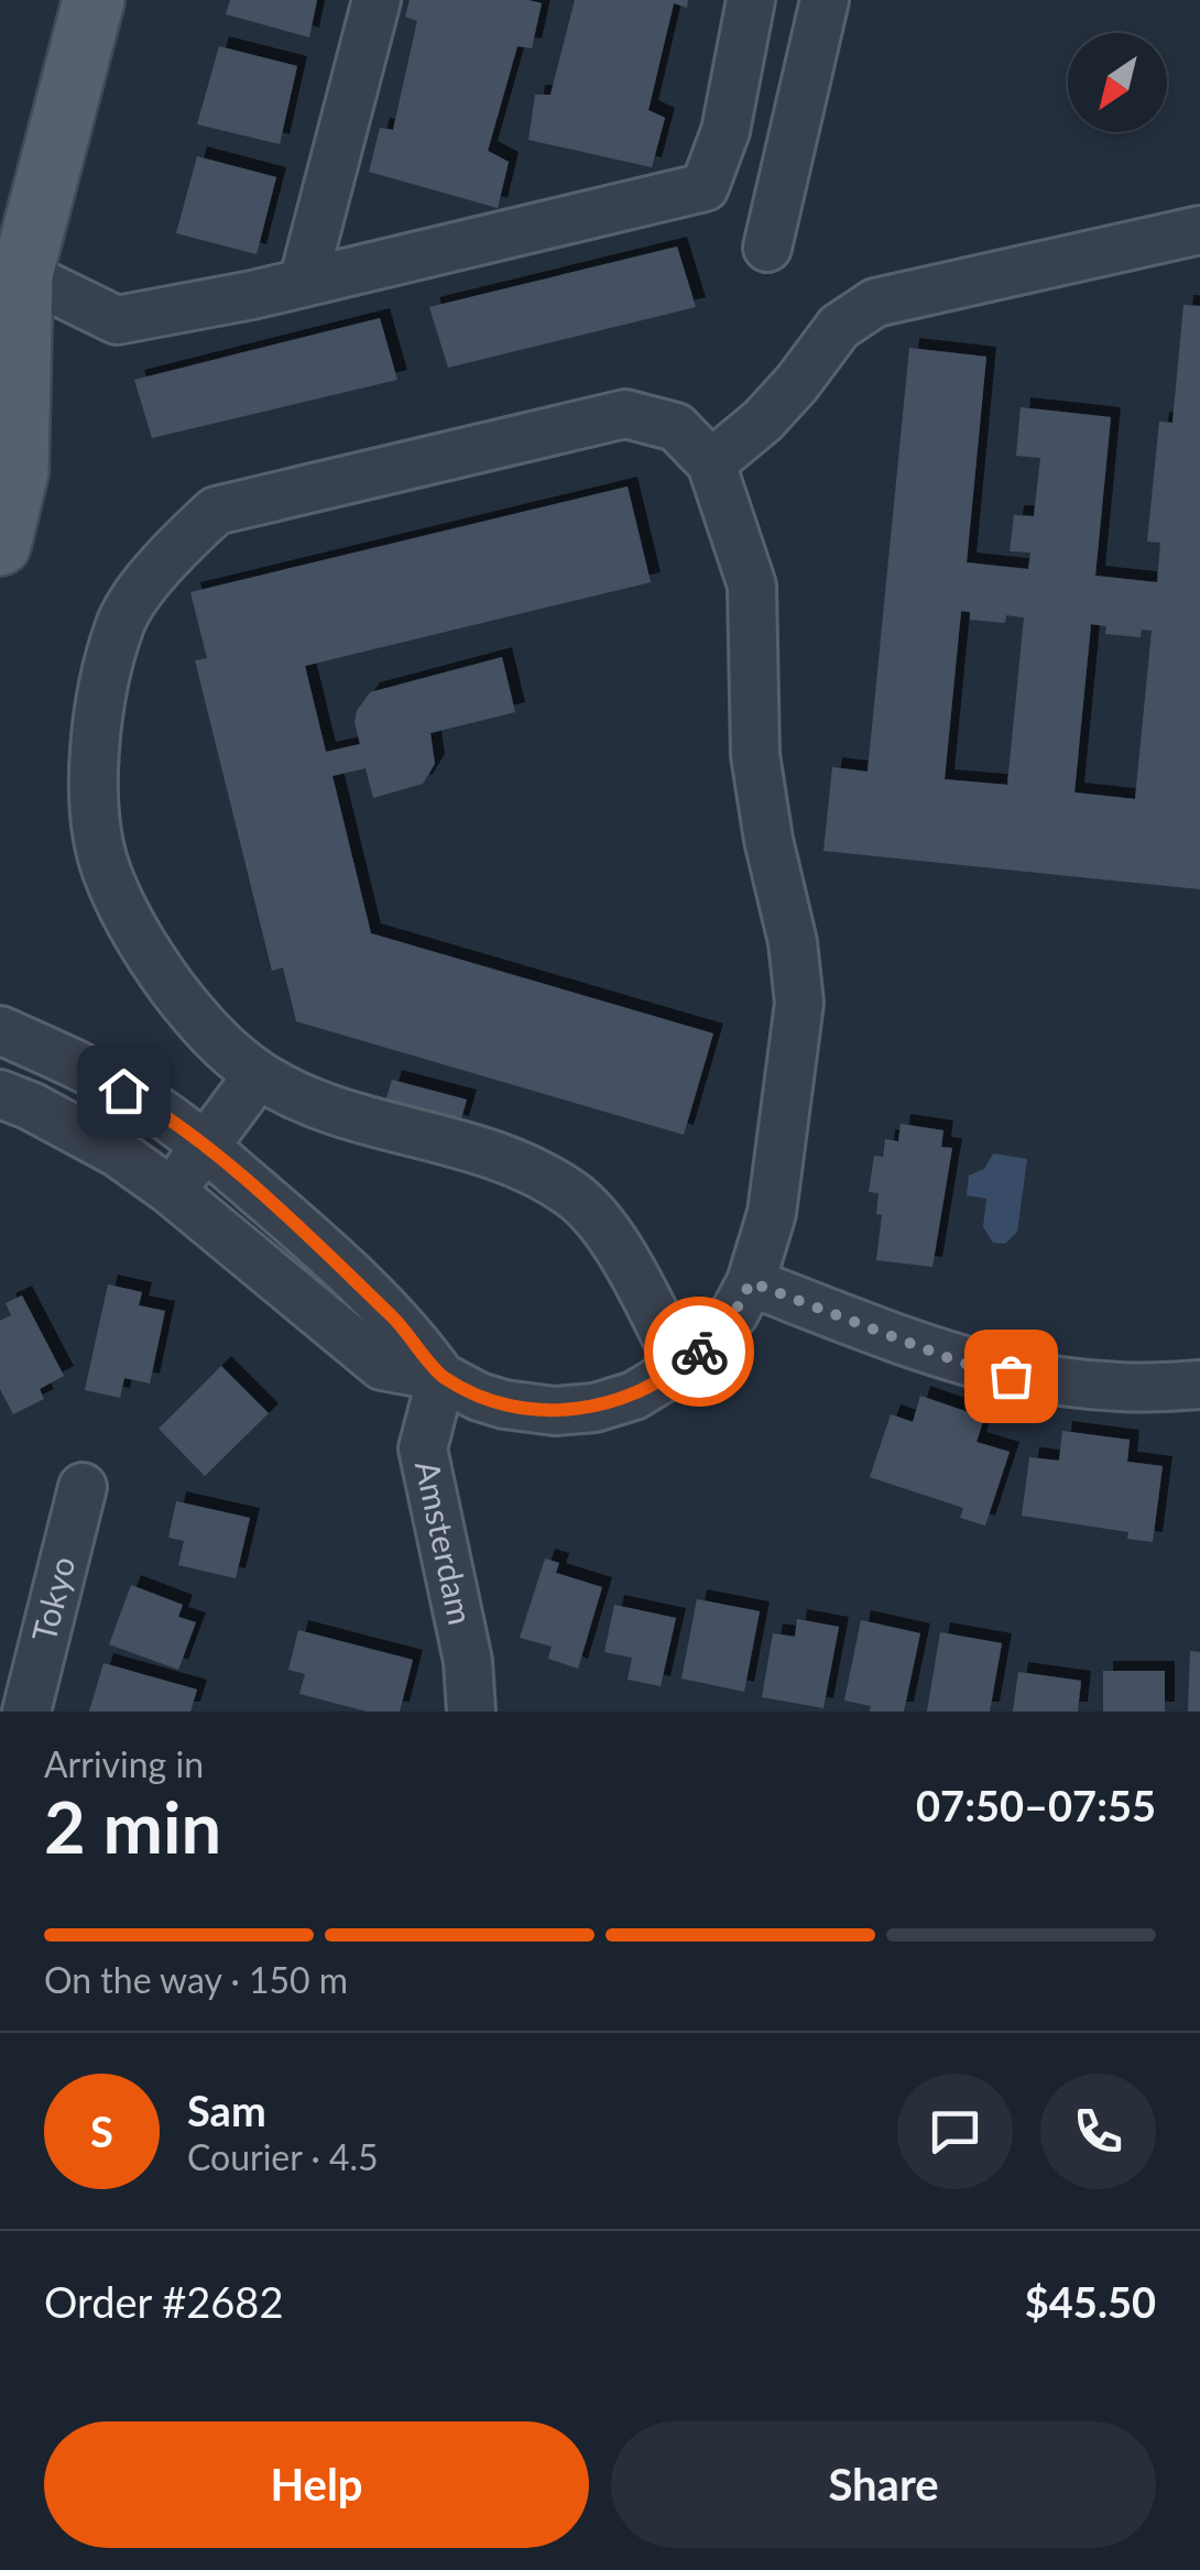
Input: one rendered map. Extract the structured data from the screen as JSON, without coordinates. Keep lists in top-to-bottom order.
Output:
{
  "streets": {
    "street": ["Amsterdam", "Tokyo"]
  },
  "north": "bottom left",
  "page": {
    "heading": ["2 min", "Arriving in", "07:50–07:55"],
    "panel": [
      "Sam",
      "Courier · 4.5",
      "Order #2682",
      "$45.50"
    ],
    "bar": "On the way · 150 m",
    "round": "S",
    "buttons": ["Help", "Share"]
  }
}
